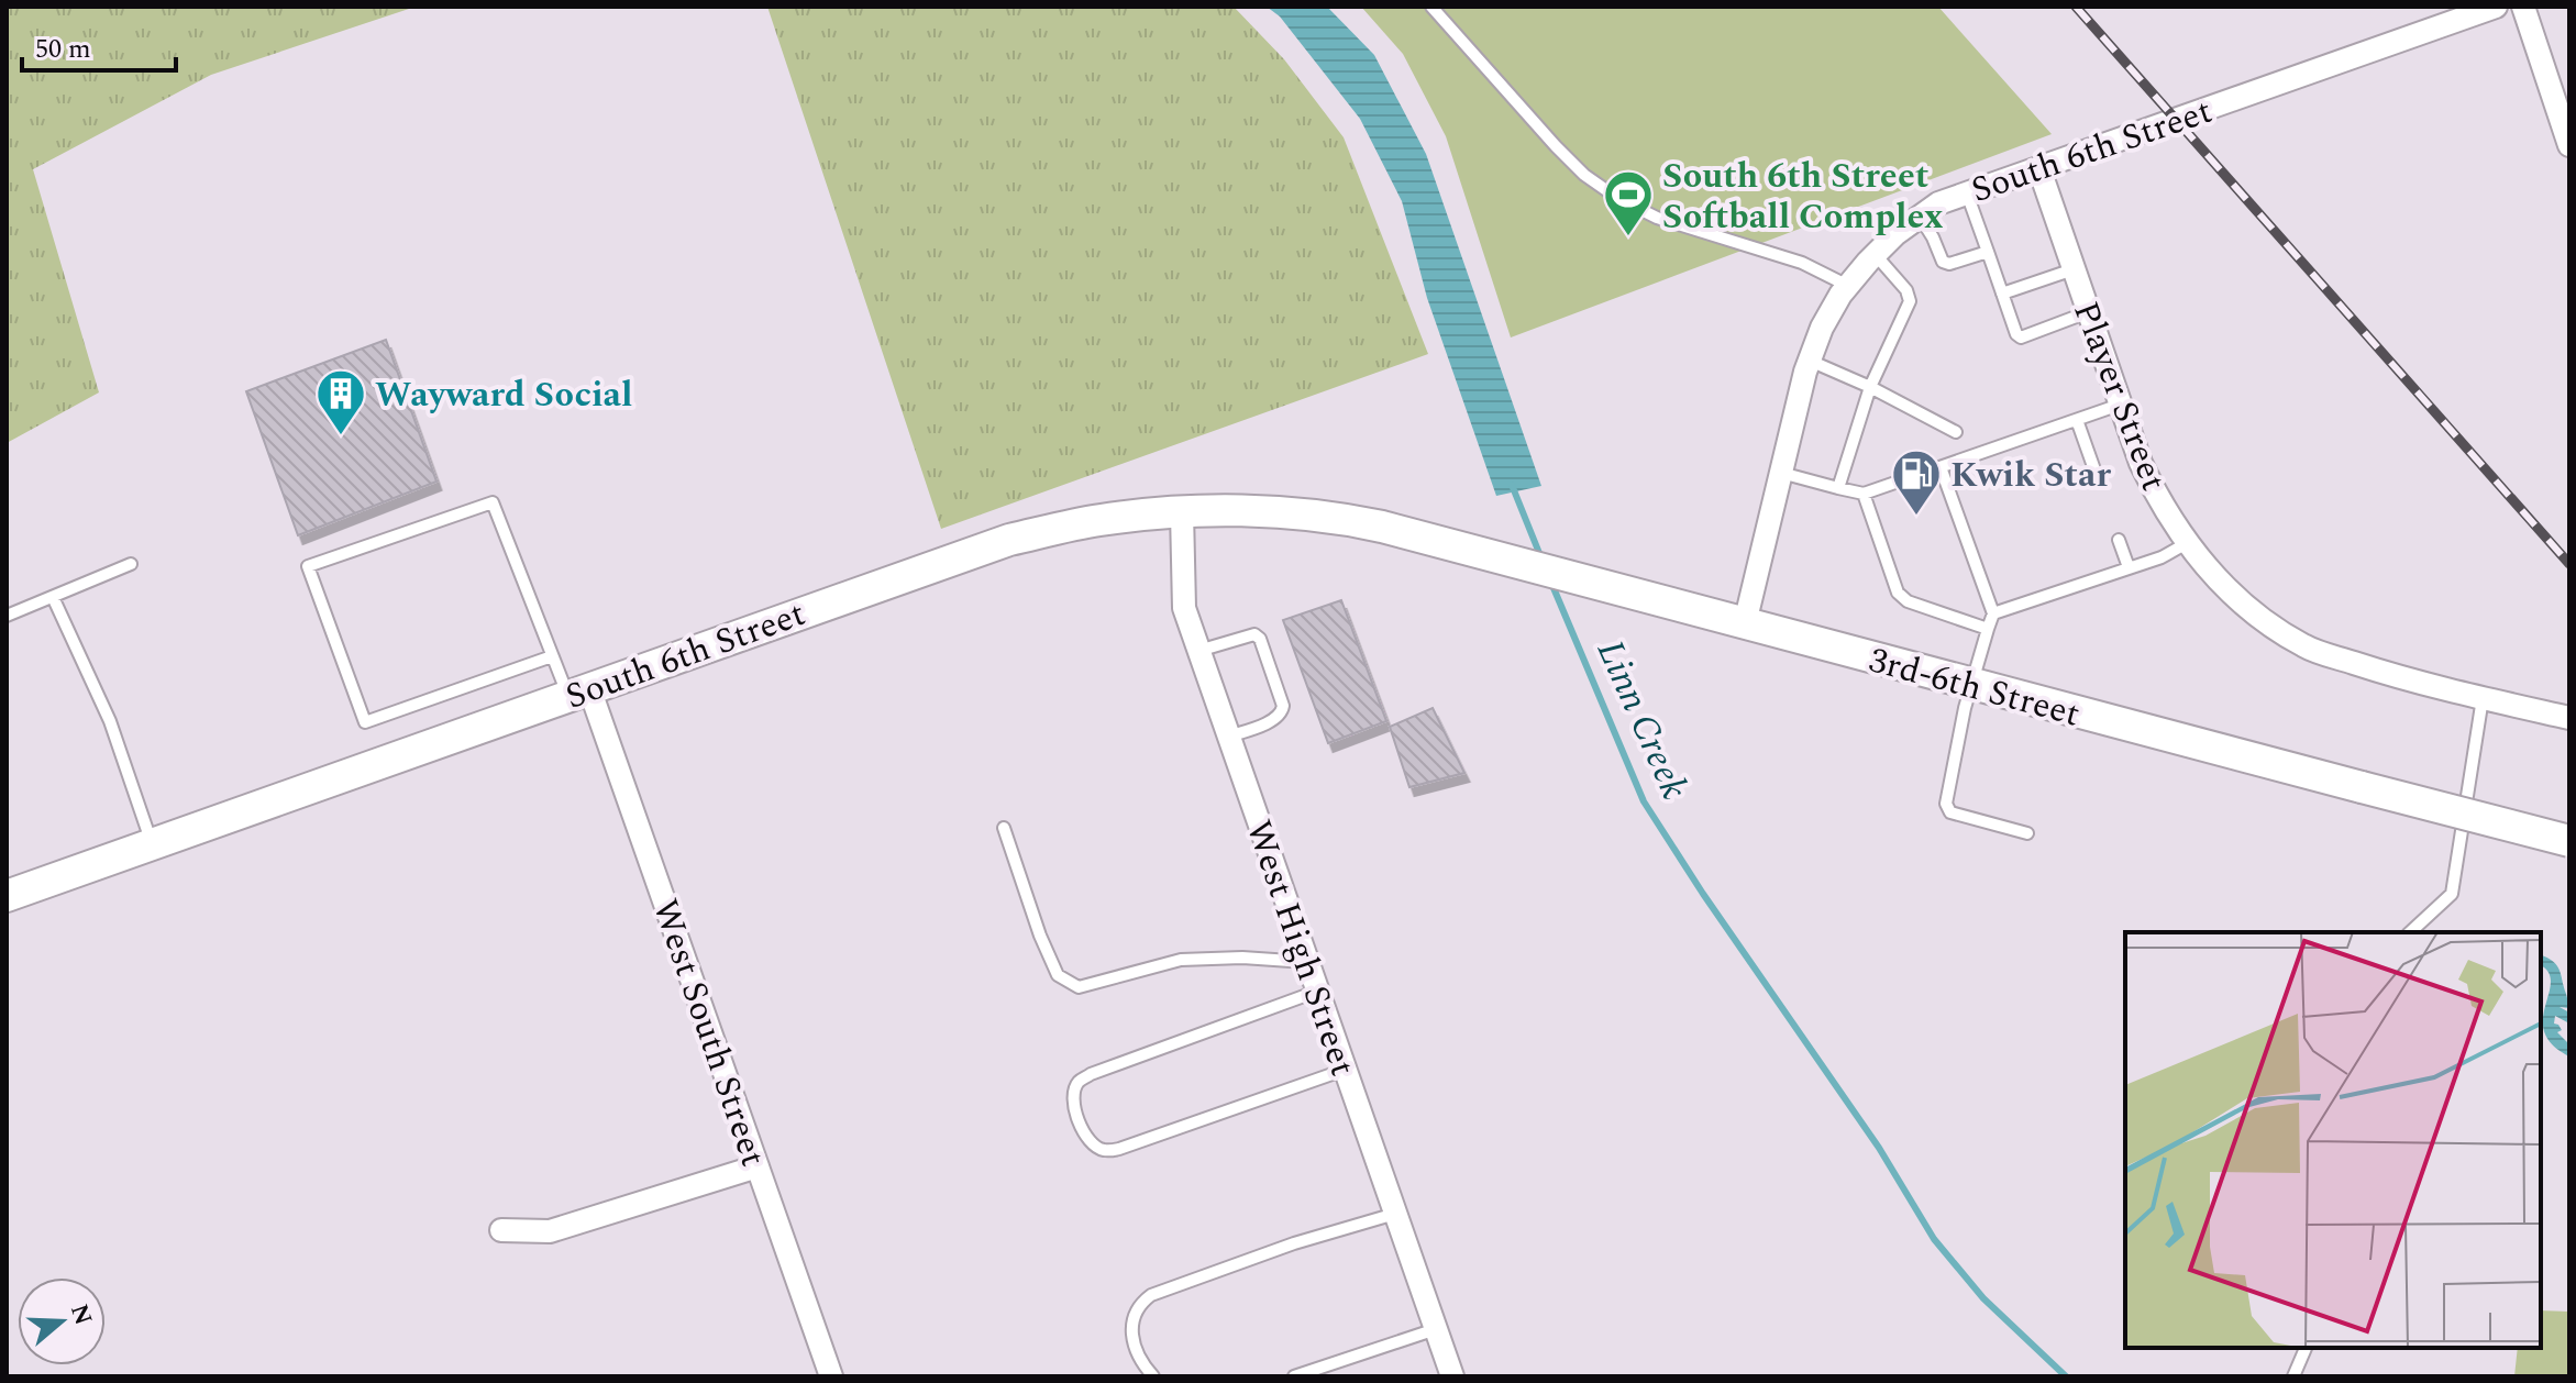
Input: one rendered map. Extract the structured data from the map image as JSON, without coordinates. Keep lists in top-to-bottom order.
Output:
{
  "streets": {
    "main road": ["South 6th Street", "3rd-6th Street"],
    "street": ["Player Street", "West High Street", "West South Street"]
  },
  "crossings": [
    ["South 6th Street", "Player Street"],
    ["South 6th Street", "3rd-6th Street"],
    ["South 6th Street", "West High Street"],
    ["South 6th Street", "West South Street"]
  ],
  "water": ["Linn Creek"],
  "places": {
    "sports": ["South 6th Street Softball Complex"],
    "building": ["Wayward Social"],
    "fuel station": ["Kwik Star"]
  },
  "scale_bar": "50 m",
  "north": "right"
}
